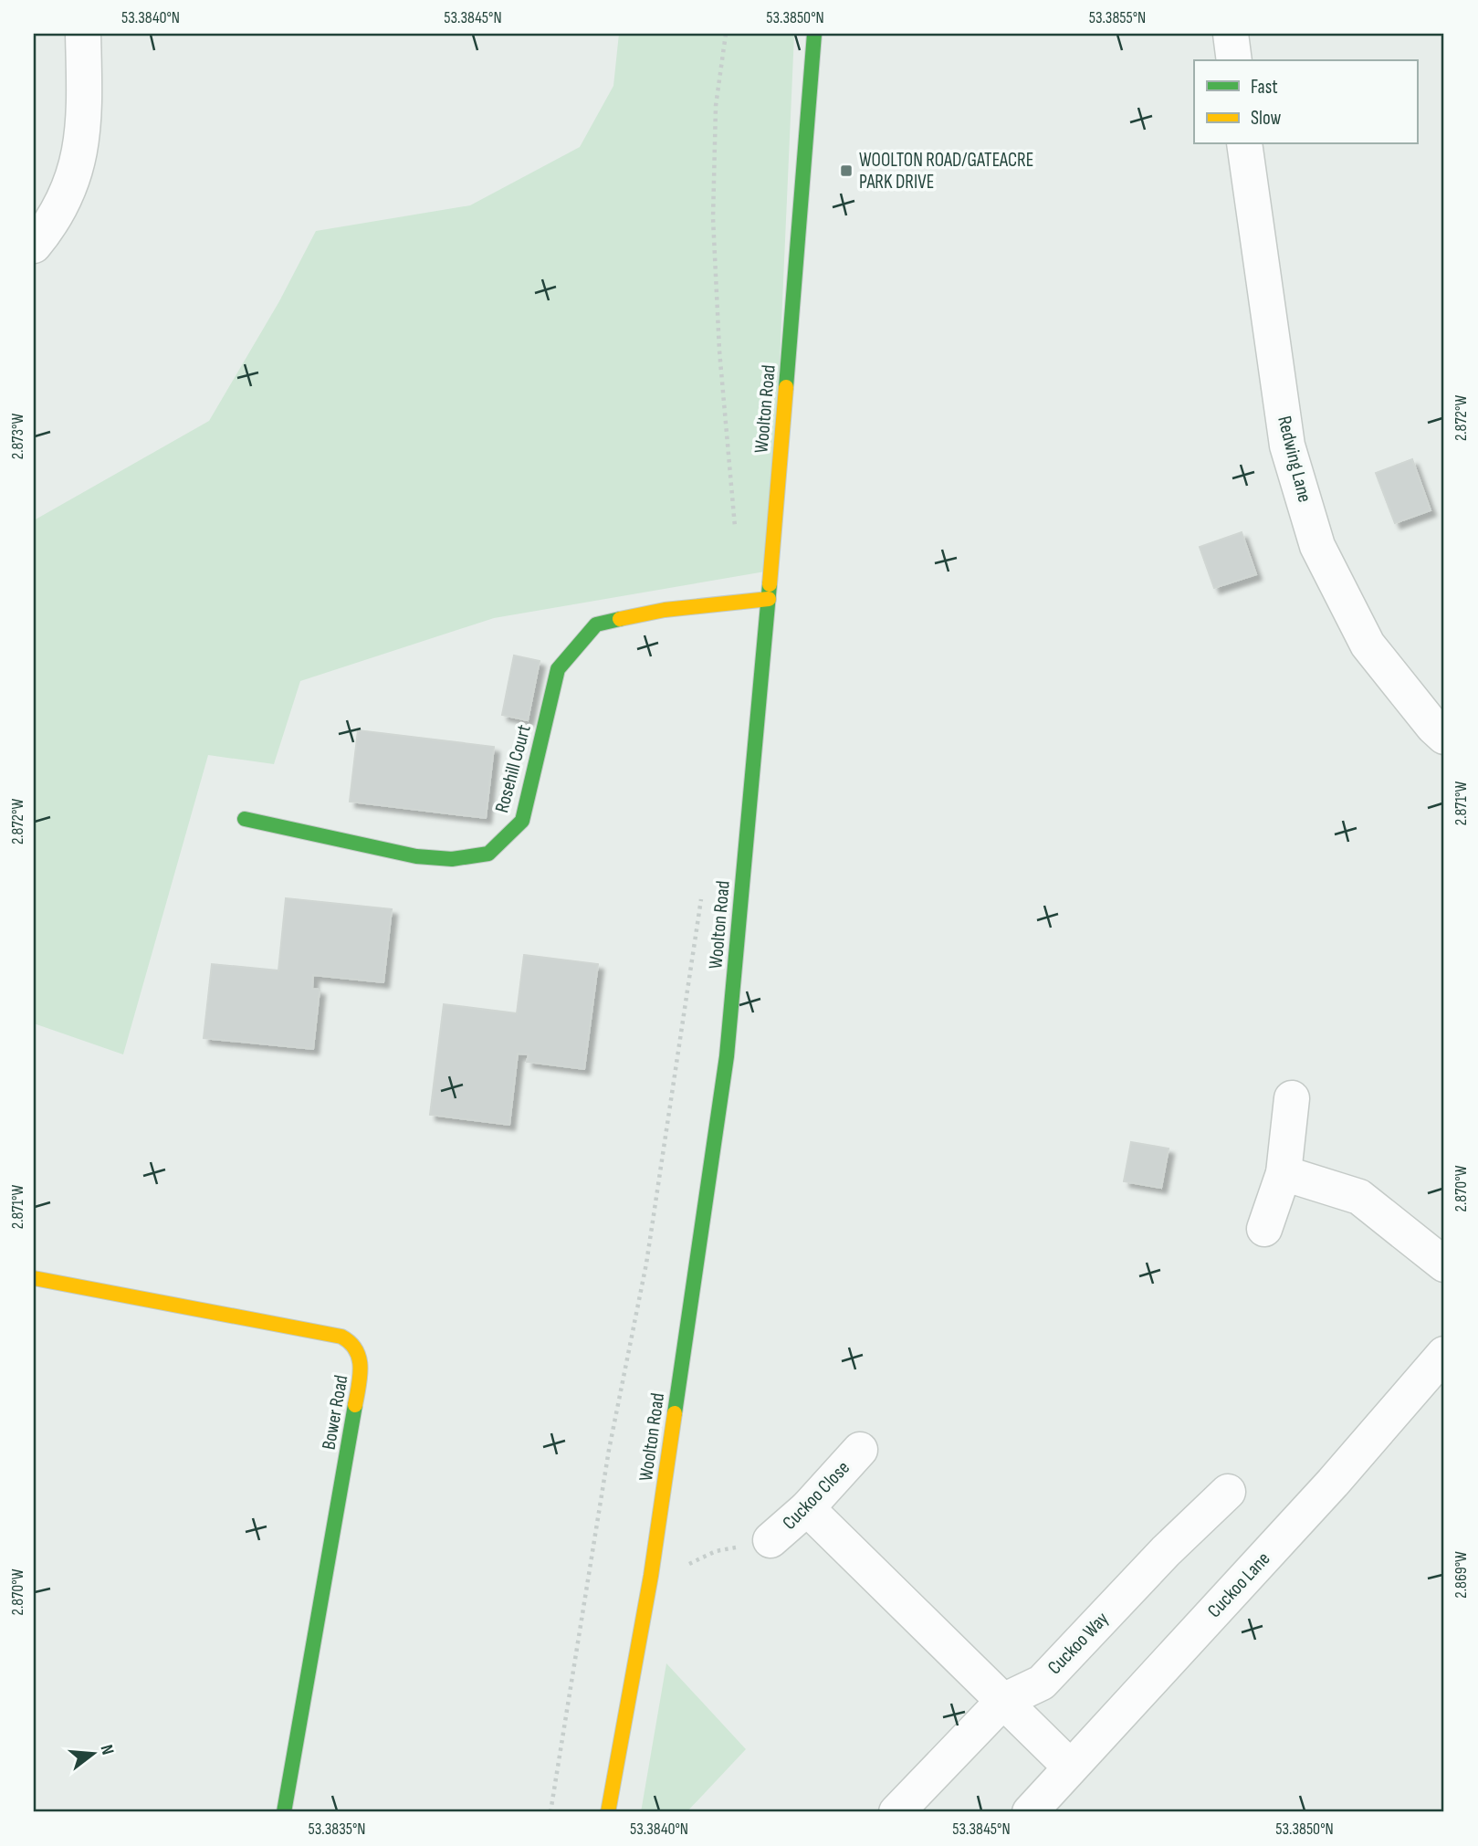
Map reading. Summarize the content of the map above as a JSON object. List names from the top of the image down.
{
  "streets": {
    "street": [
      "Woolton Road",
      "Redwing Lane",
      "Rosehill Court",
      "Bower Road",
      "Cuckoo Close",
      "Cuckoo Lane",
      "Cuckoo Way"
    ]
  },
  "crossings": [
    ["Woolton Road", "Rosehill Court"]
  ],
  "places": {
    "transit": ["WOOLTON ROAD/GATEACRE PARK DRIVE"]
  },
  "legend": ["Fast", "Slow"],
  "north": "right",
  "coordinates": [
    "53.3840°N",
    "53.3845°N",
    "53.3850°N",
    "53.3855°N",
    "2.872°W",
    "2.873°W",
    "2.871°W",
    "2.870°W",
    "2.869°W",
    "53.3835°N"
  ]
}
